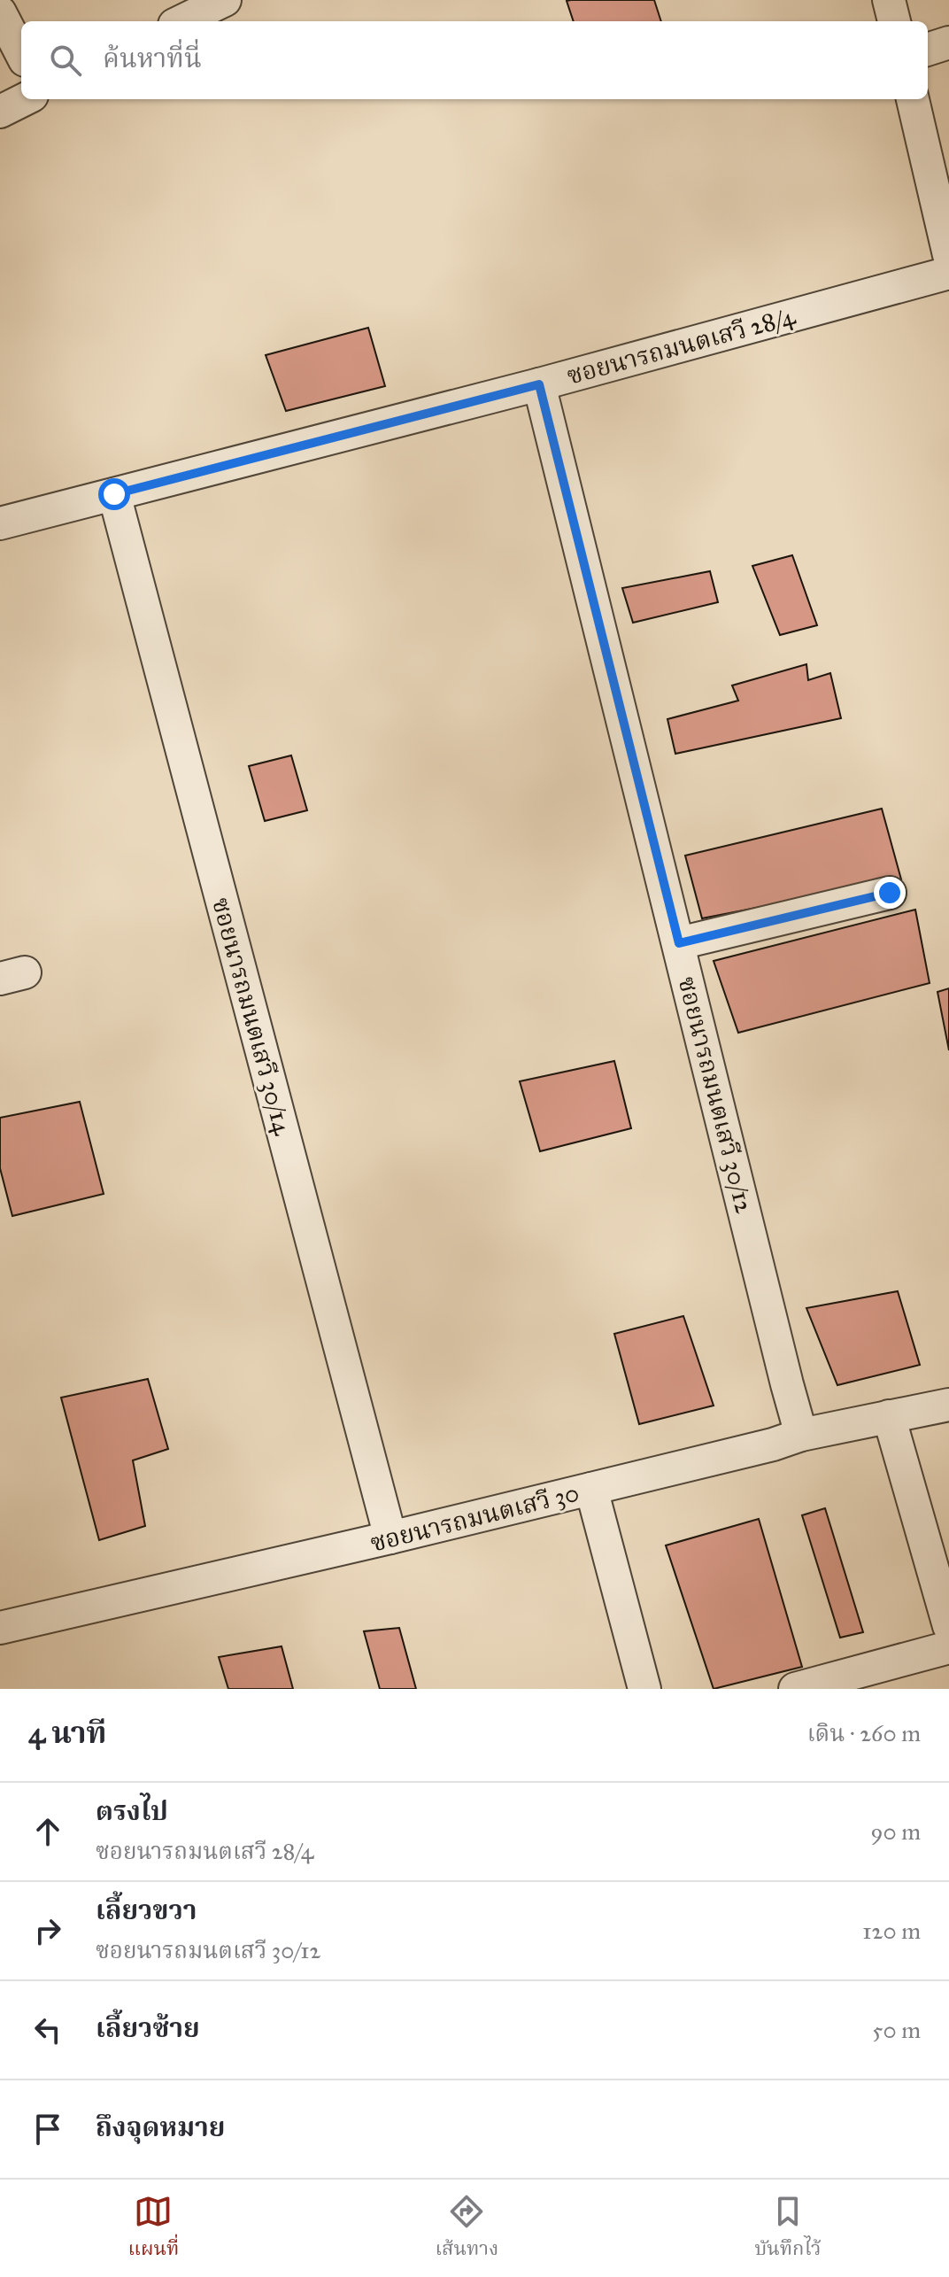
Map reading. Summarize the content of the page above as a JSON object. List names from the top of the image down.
{
  "streets": {
    "street": [
      "ซอยนารถมนตเสวี 28/4",
      "ซอยนารถมนตเสวี 30/14",
      "ซอยนารถมนตเสวี 30/12",
      "ซอยนารถมนตเสวี 30"
    ]
  },
  "crossings": [
    ["ซอยนารถมนตเสวี 28/4", "ซอยนารถมนตเสวี 30/14"],
    ["ซอยนารถมนตเสวี 28/4", "ซอยนารถมนตเสวี 30/12"],
    ["ซอยนารถมนตเสวี 30/14", "ซอยนารถมนตเสวี 30"],
    ["ซอยนารถมนตเสวี 30/12", "ซอยนารถมนตเสวี 30"]
  ],
  "page": {
    "search": "ค้นหาที่นี่",
    "heading": ["4 นาที", "เดิน · 260 m"],
    "list": [
      ["ตรงไป", "ซอยนารถมนตเสวี 28/4", "90 m"],
      ["เลี้ยวขวา", "ซอยนารถมนตเสวี 30/12", "120 m"],
      ["เลี้ยวซ้าย", "50 m"],
      "ถึงจุดหมาย"
    ],
    "nav": ["แผนที่", "เส้นทาง", "บันทึกไว้"]
  }
}
